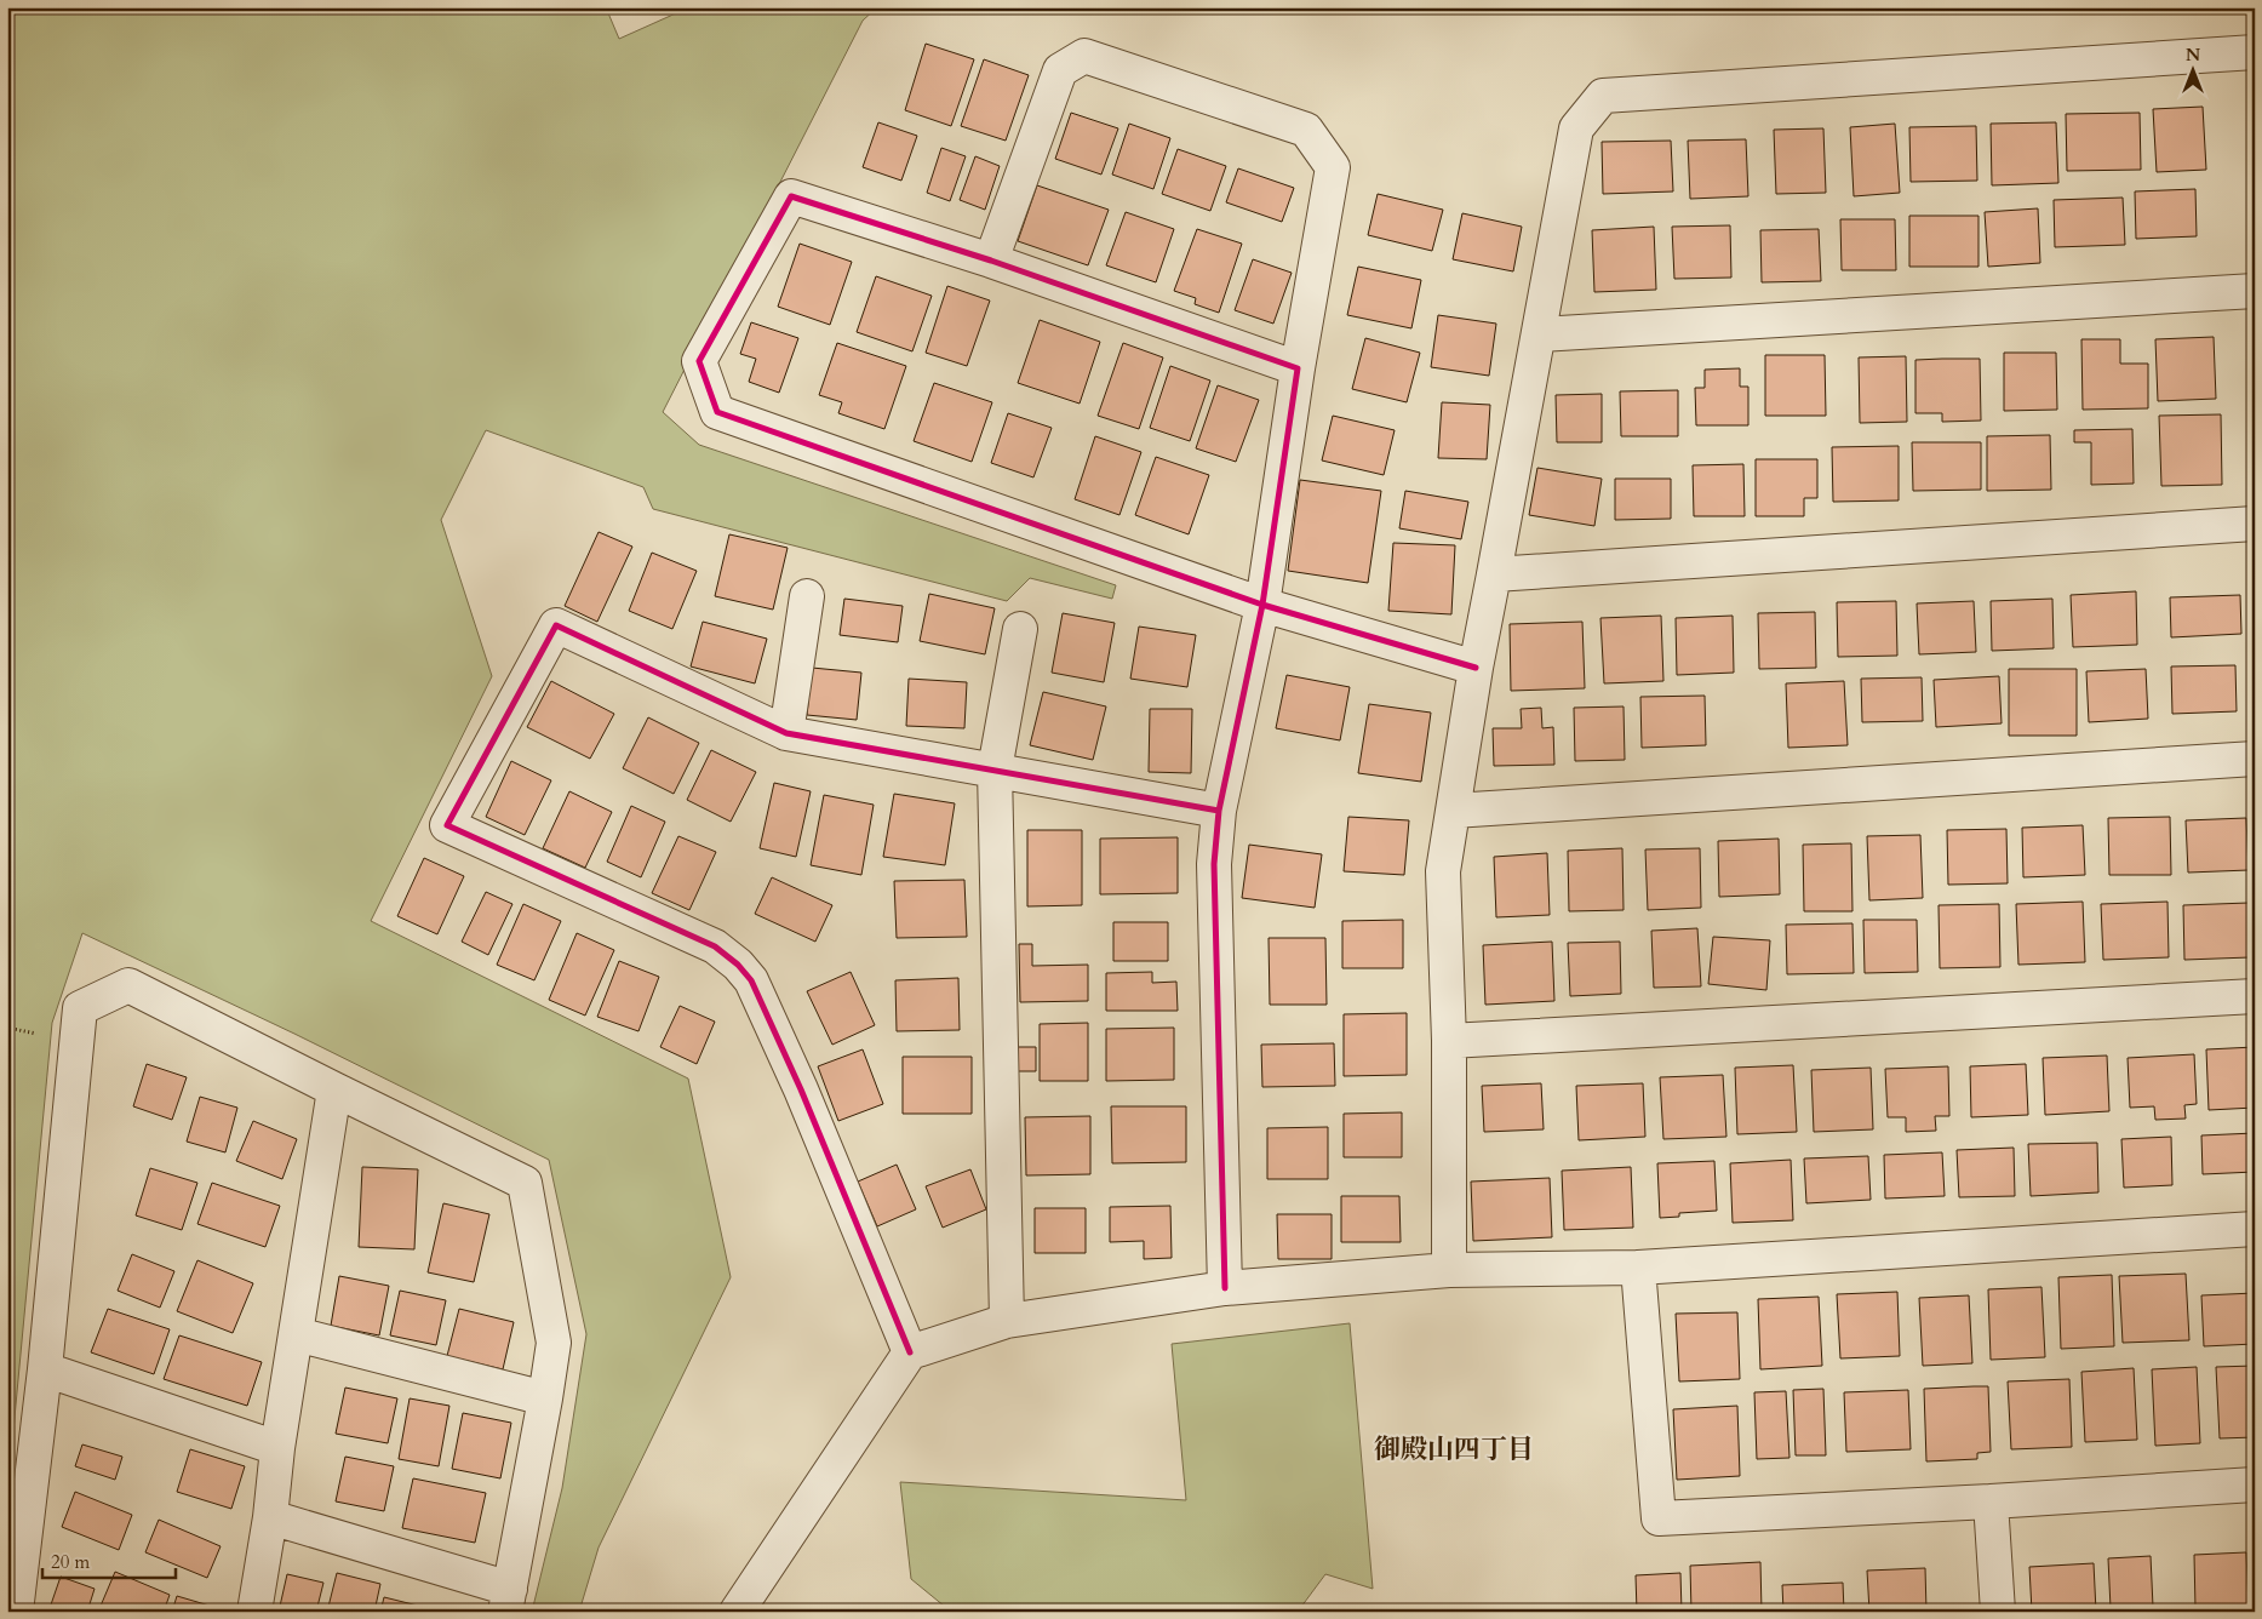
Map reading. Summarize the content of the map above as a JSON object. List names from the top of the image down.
{
  "districts": ["御殿山四丁目"],
  "scale_bar": "20 m",
  "north": "top"
}
